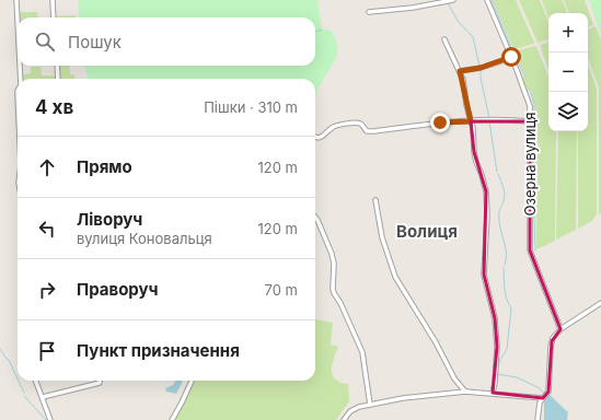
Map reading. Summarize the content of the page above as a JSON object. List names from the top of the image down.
{
  "streets": {
    "street": ["Озерна вулиця"]
  },
  "districts": ["Волиця"],
  "page": {
    "map_buttons": ["+", "−"],
    "search": "Пошук",
    "heading": ["4 хв", "Пішки · 310 m"],
    "list": [
      ["Прямо", "120 m"],
      ["Ліворуч", "вулиця Коновальця", "120 m"],
      ["Праворуч", "70 m"],
      "Пункт призначення"
    ]
  }
}
